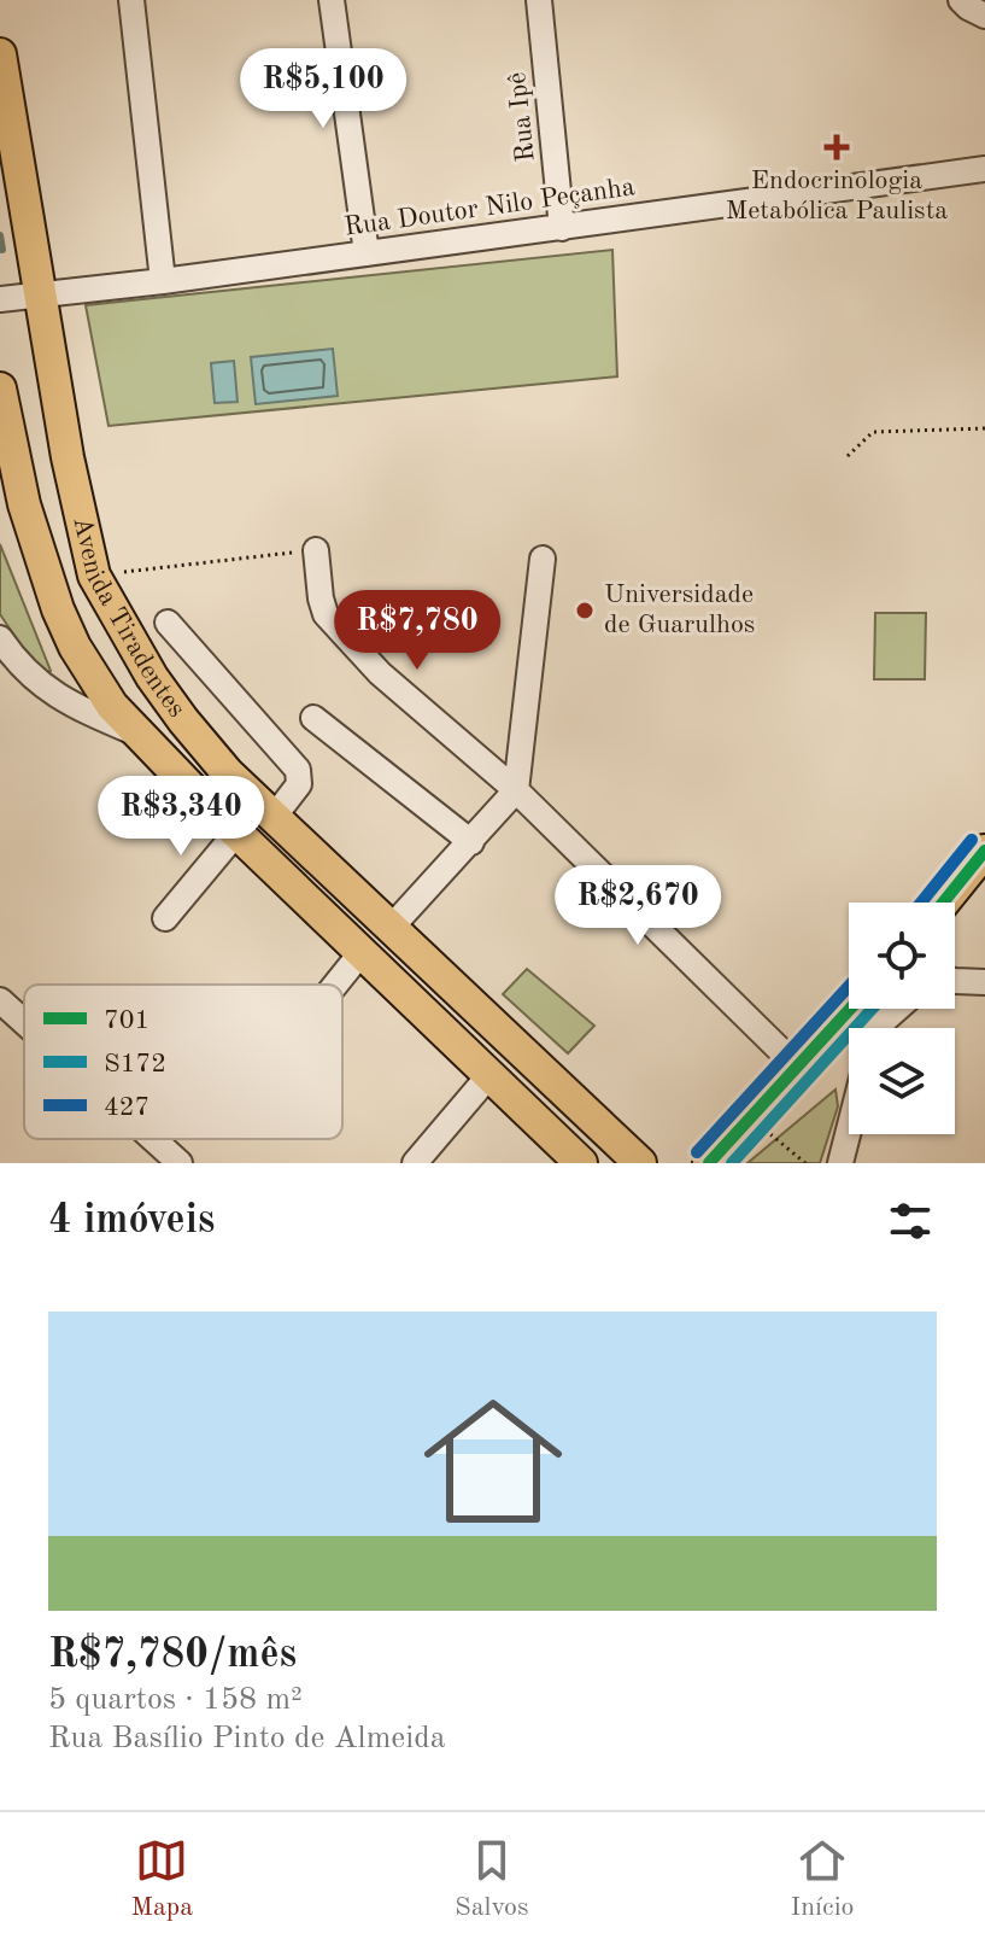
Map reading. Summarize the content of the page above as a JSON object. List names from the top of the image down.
{
  "streets": {
    "main road": ["Avenida Tiradentes"],
    "street": ["Rua Ipê", "Rua Doutor Nilo Peçanha"]
  },
  "crossings": [
    ["Rua Ipê", "Rua Doutor Nilo Peçanha"],
    ["Rua Doutor Nilo Peçanha", "Avenida Tiradentes"]
  ],
  "places": {
    "health": ["Endocrinologia Metabólica Paulista"],
    "other": ["Universidade de Guarulhos"]
  },
  "lines": ["transit line 427", "transit line 701", "transit line S172"],
  "legend": ["701", "S172", "427"],
  "page": {
    "price": [
      "R$5,100",
      "R$7,780",
      "R$3,340",
      "R$2,670"
    ],
    "heading": "4 imóveis",
    "list": [
      {
        "name": "R$7,780/mês",
        "note": "5 quartos · 158 m² · Rua Basílio Pinto de Almeida"
      }
    ],
    "tabs": ["Mapa", "Salvos", "Início"]
  }
}
